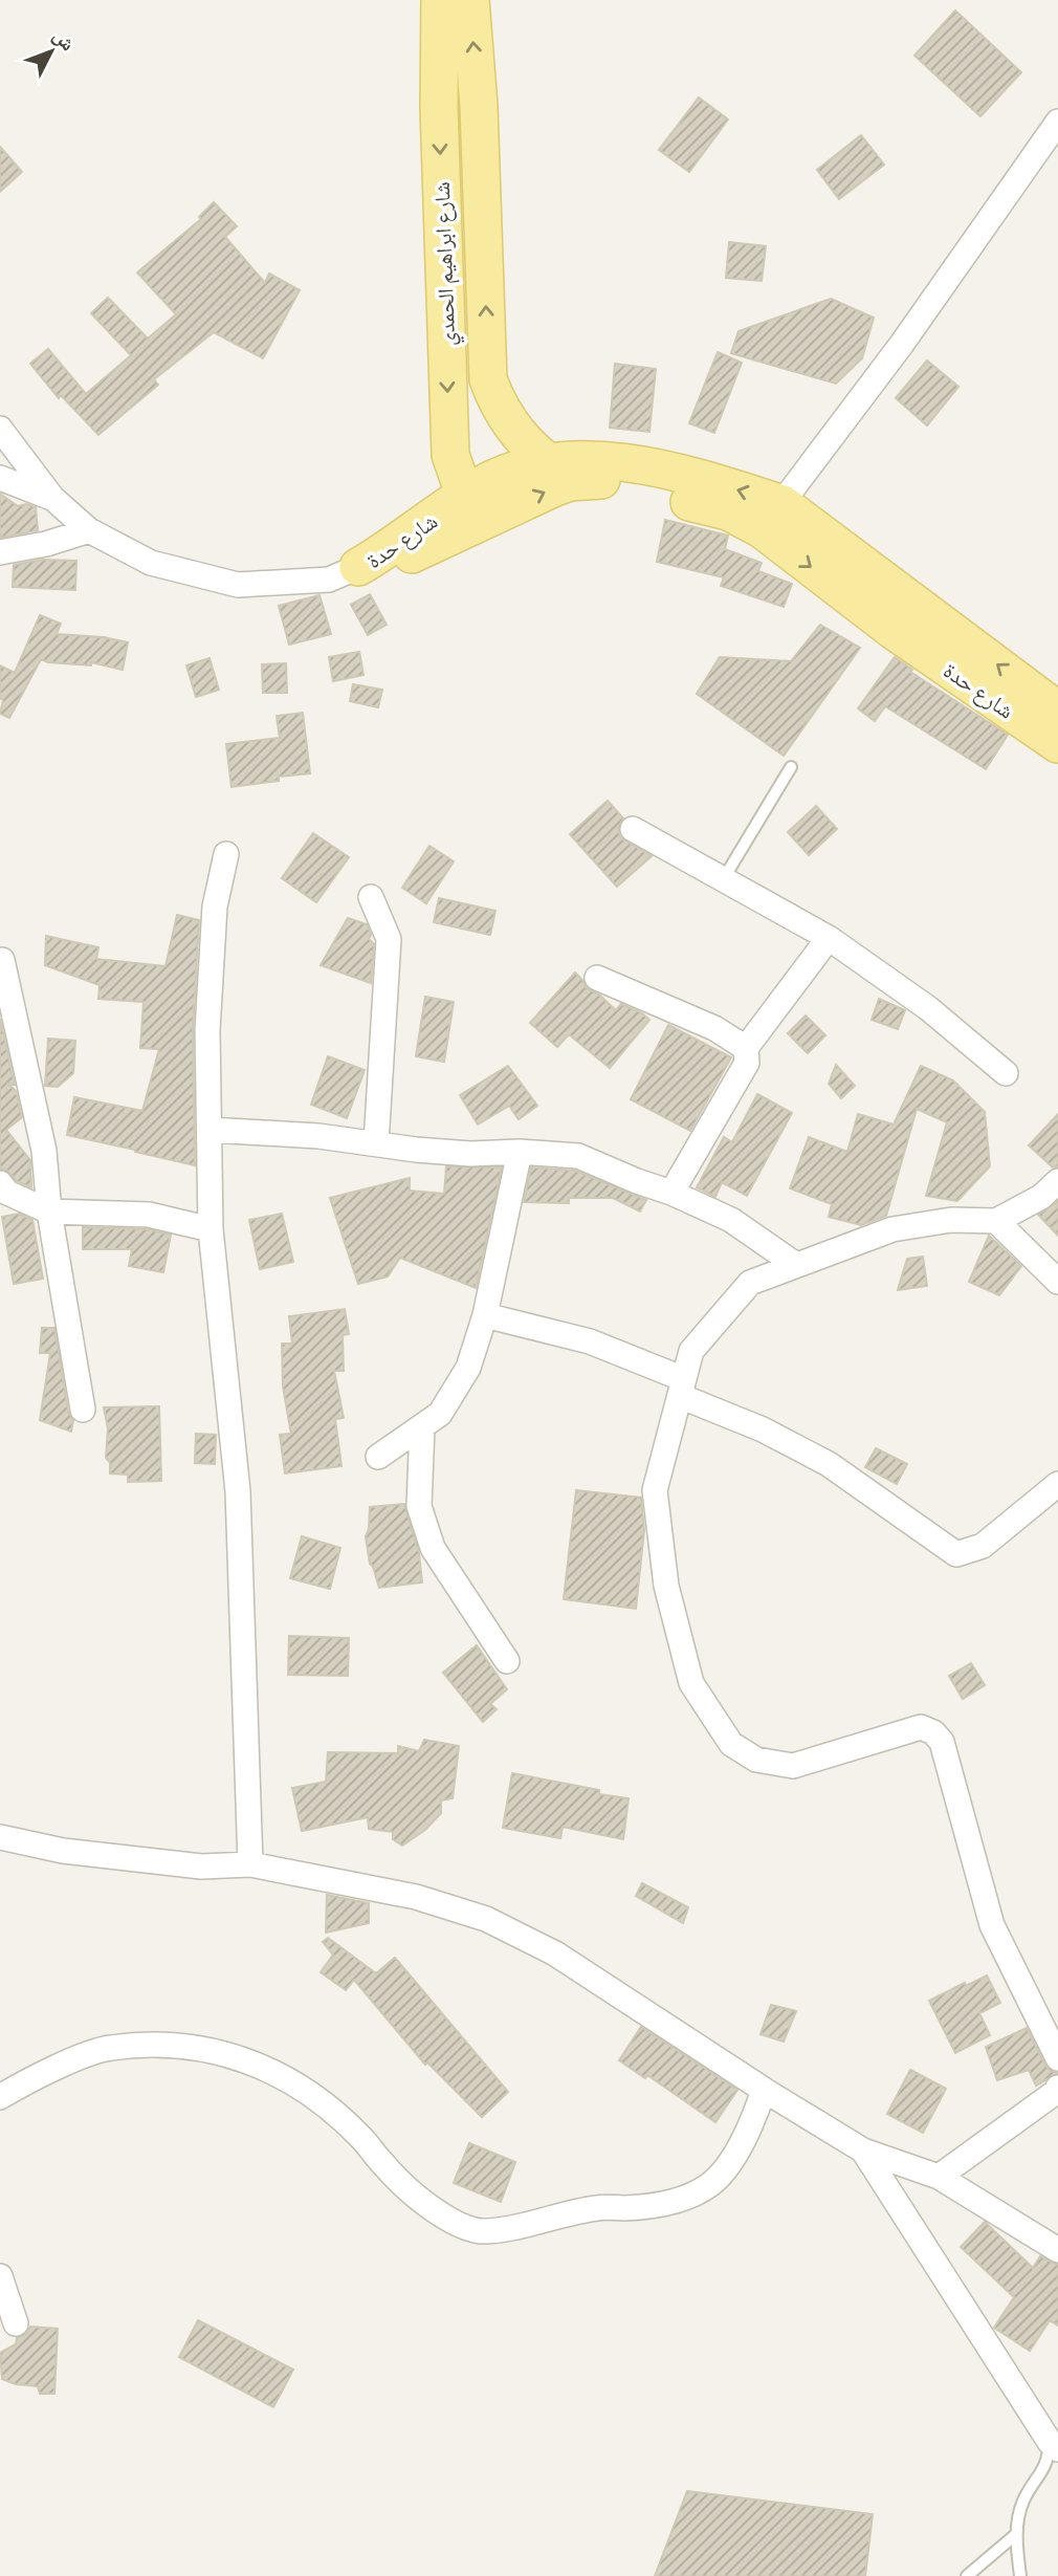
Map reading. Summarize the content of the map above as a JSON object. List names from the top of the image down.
{
  "streets": {
    "main road": ["شارع ابراهيم الحمدي", "شارع حدة"]
  },
  "crossings": [
    ["شارع ابراهيم الحمدي", "شارع حدة"]
  ],
  "north": "top right"
}
